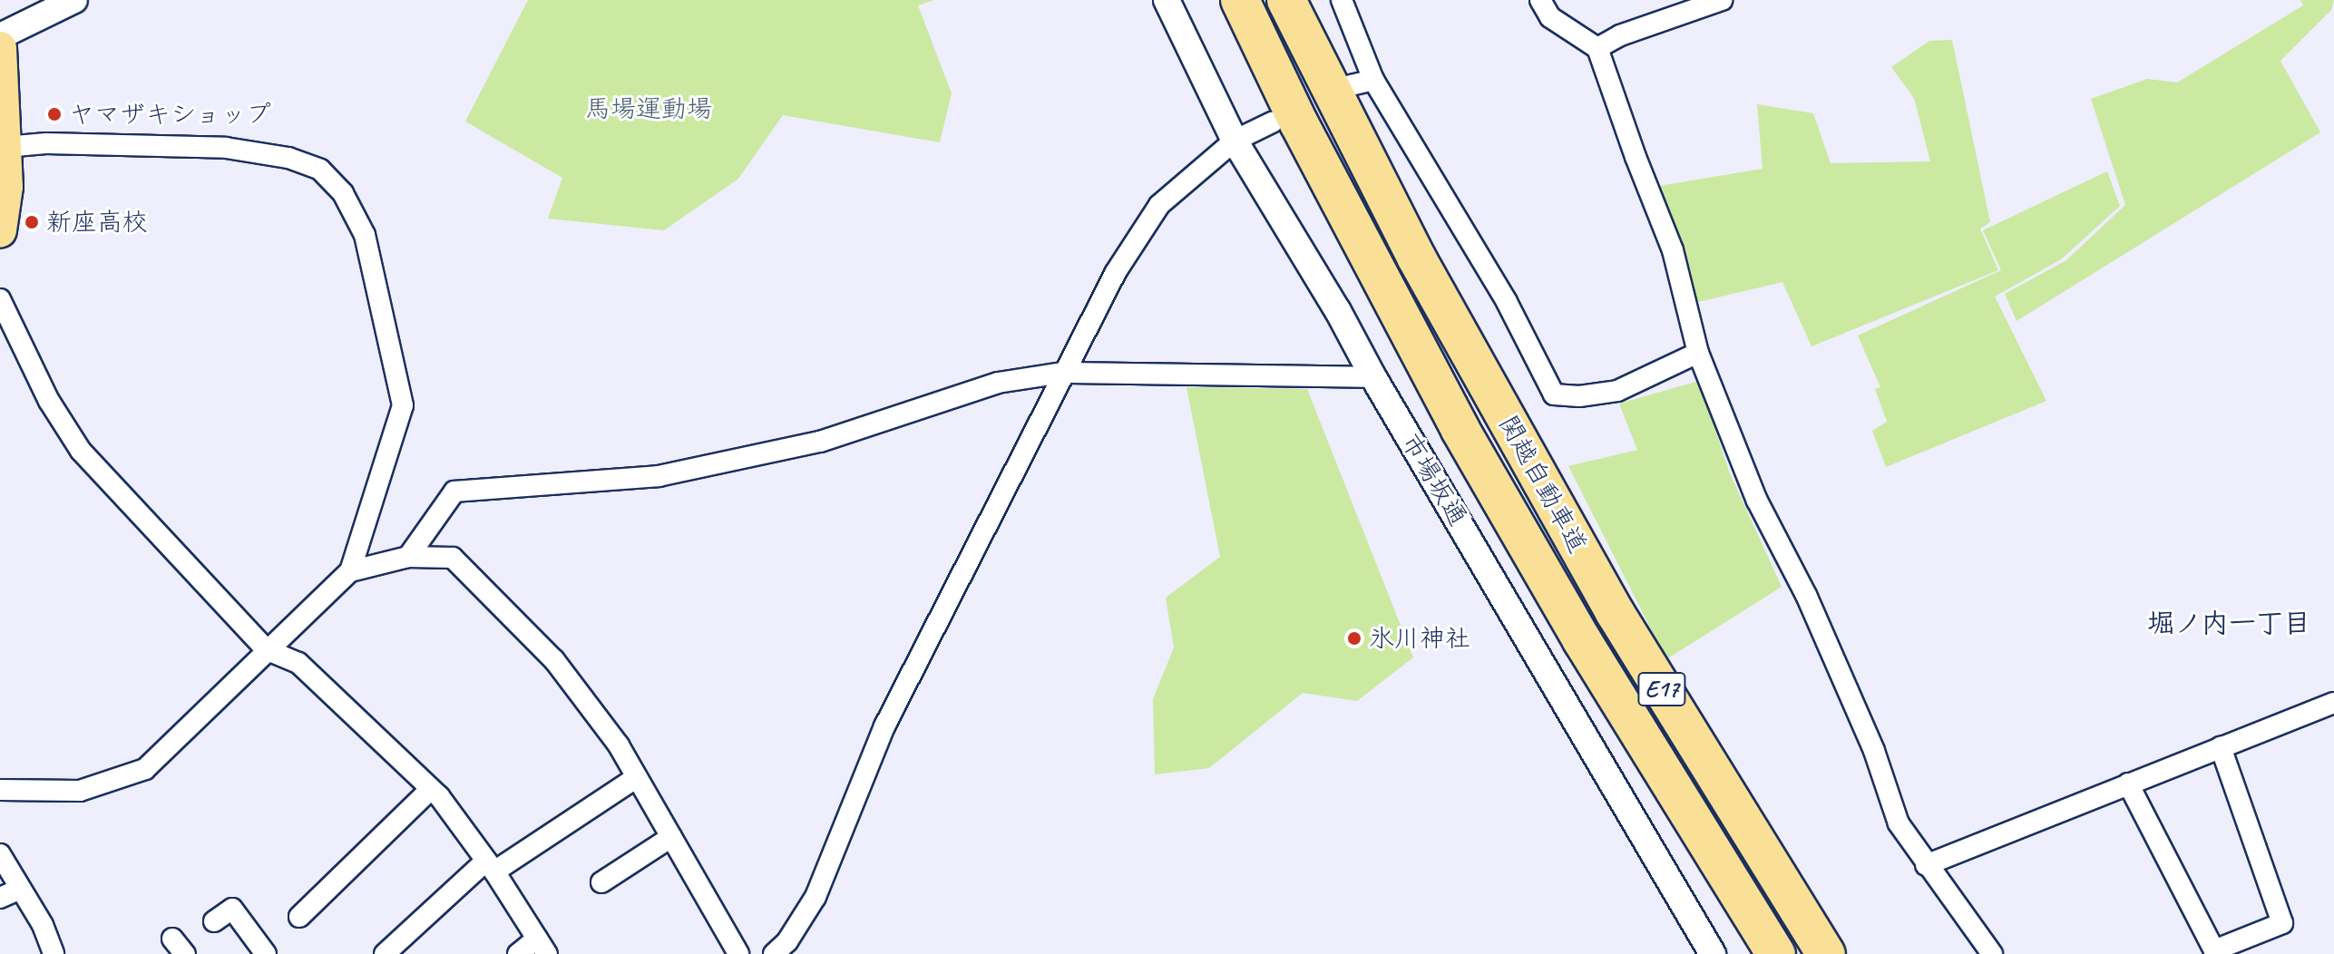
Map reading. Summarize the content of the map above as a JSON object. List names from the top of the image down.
{
  "streets": {
    "highway": ["関越自動車道", "E17"],
    "street": ["市場坂通"]
  },
  "districts": ["堀ノ内一丁目"],
  "parks": ["馬場運動場"],
  "places": ["ヤマザキショップ", "新座高校", "氷川神社"]
}
